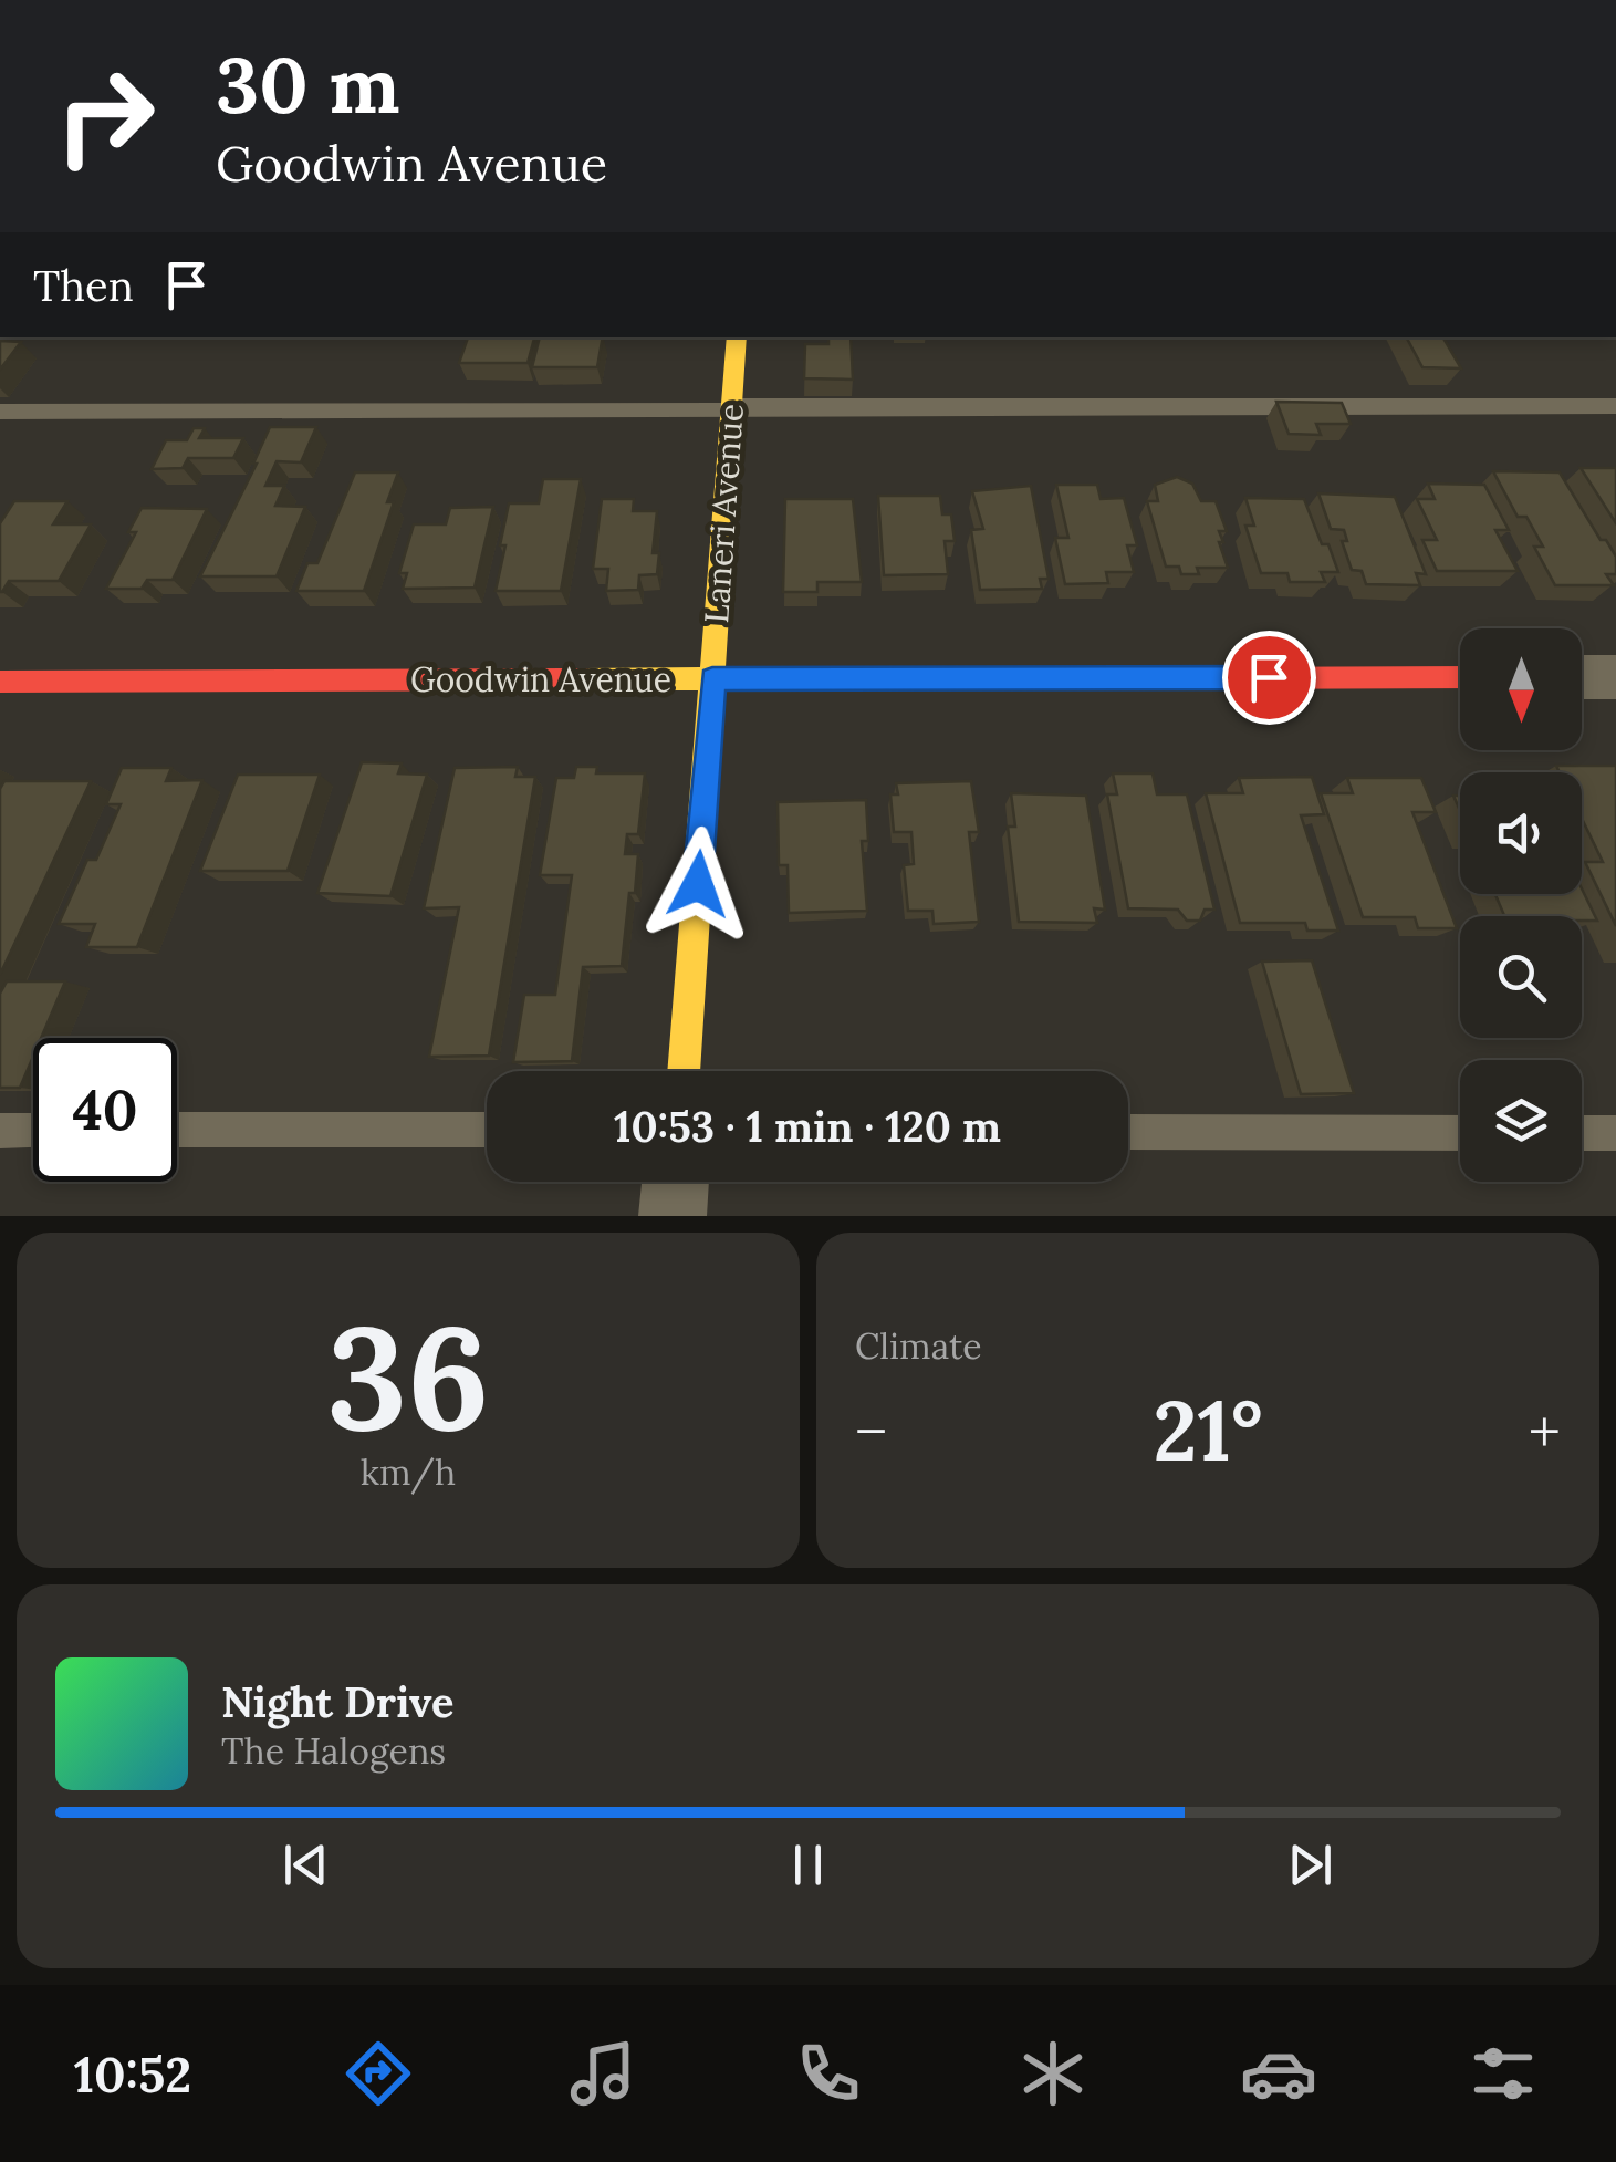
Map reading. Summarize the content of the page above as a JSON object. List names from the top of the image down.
{
  "streets": {
    "street": ["Laneri Avenue", "Goodwin Avenue"]
  },
  "crossings": [
    ["Laneri Avenue", "Goodwin Avenue"]
  ],
  "north": "bottom",
  "page": {
    "turn": ["30 m", "Goodwin Avenue"],
    "then": "Then",
    "limit": "40",
    "trip": "10:53 · 1 min · 120 m",
    "tile": [
      ["36", "km/h"],
      "Climate"
    ],
    "heat": ["−", "21°", "+"],
    "song": ["Night Drive", "The Halogens"],
    "tabs": "10:52"
  }
}
